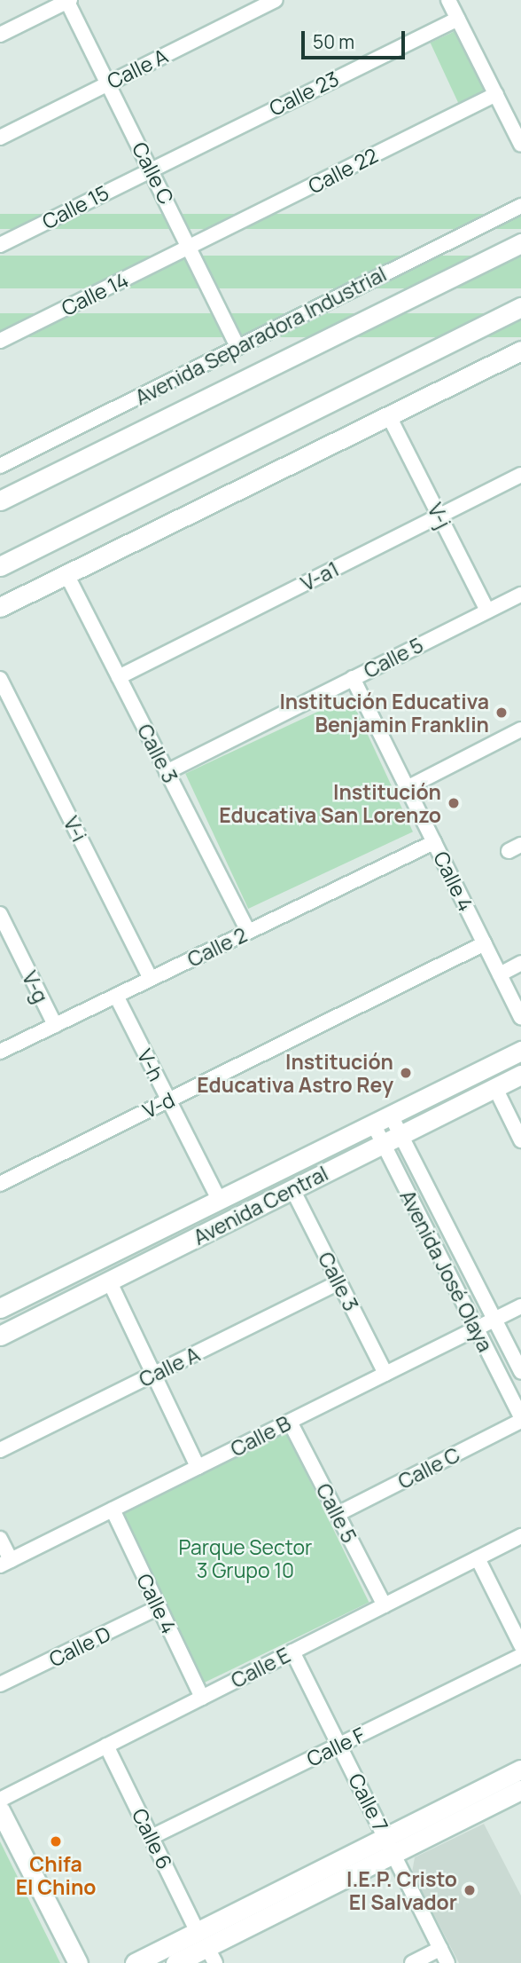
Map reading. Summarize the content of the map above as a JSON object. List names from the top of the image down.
{
  "streets": {
    "street": [
      "Calle A",
      "Calle 23",
      "Calle 22",
      "Calle C",
      "Calle 15",
      "Calle 14",
      "Avenida Separadora Industrial",
      "V-j",
      "V-a1",
      "Calle 5",
      "Calle 3",
      "V-i",
      "Calle 4",
      "Calle 2",
      "V-g",
      "V-h",
      "V-d",
      "Avenida Central",
      "Avenida José Olaya",
      "Calle B",
      "Calle D",
      "Calle E",
      "Calle F",
      "Calle 7",
      "Calle 6"
    ]
  },
  "crossings": [
    ["Calle A", "Calle C"],
    ["Calle A", "Calle 3"],
    ["Calle 23", "Calle C"],
    ["Calle 23", "Calle 15"],
    ["Calle 22", "Calle C"],
    ["Calle 22", "Calle 14"],
    ["Calle C", "Calle 15"],
    ["Calle C", "Calle 14"],
    ["Calle C", "Avenida Separadora Industrial"],
    ["Calle C", "Calle 5"],
    ["Calle C", "Avenida José Olaya"],
    ["V-j", "V-a1"],
    ["V-j", "Calle 5"],
    ["V-a1", "Calle 3"],
    ["Calle 5", "Calle 3"],
    ["Calle 5", "Calle 4"],
    ["Calle 5", "Calle B"],
    ["Calle 5", "Calle E"],
    ["Calle 3", "Calle 2"],
    ["Calle 3", "Avenida Central"],
    ["Calle 3", "Calle B"],
    ["V-i", "Calle 2"],
    ["Calle 4", "Calle 2"],
    ["Calle 4", "V-d"],
    ["Calle 4", "Calle B"],
    ["Calle 4", "Calle D"],
    ["Calle 4", "Calle E"],
    ["Calle 2", "V-g"],
    ["Calle 2", "V-h"],
    ["V-h", "V-d"],
    ["V-h", "Avenida Central"],
    ["Avenida Central", "Avenida José Olaya"],
    ["Avenida José Olaya", "Calle B"],
    ["Calle E", "Calle 7"],
    ["Calle E", "Calle 6"],
    ["Calle F", "Calle 7"],
    ["Calle F", "Calle 6"]
  ],
  "parks": ["Parque Sector 3 Grupo 10"],
  "places": [
    "Institución Educativa Benjamin Franklin",
    "Institución Educativa San Lorenzo",
    "Institución Educativa Astro Rey",
    "Chifa El Chino",
    "I.E.P. Cristo El Salvador"
  ],
  "scale_bar": "50 m"
}
